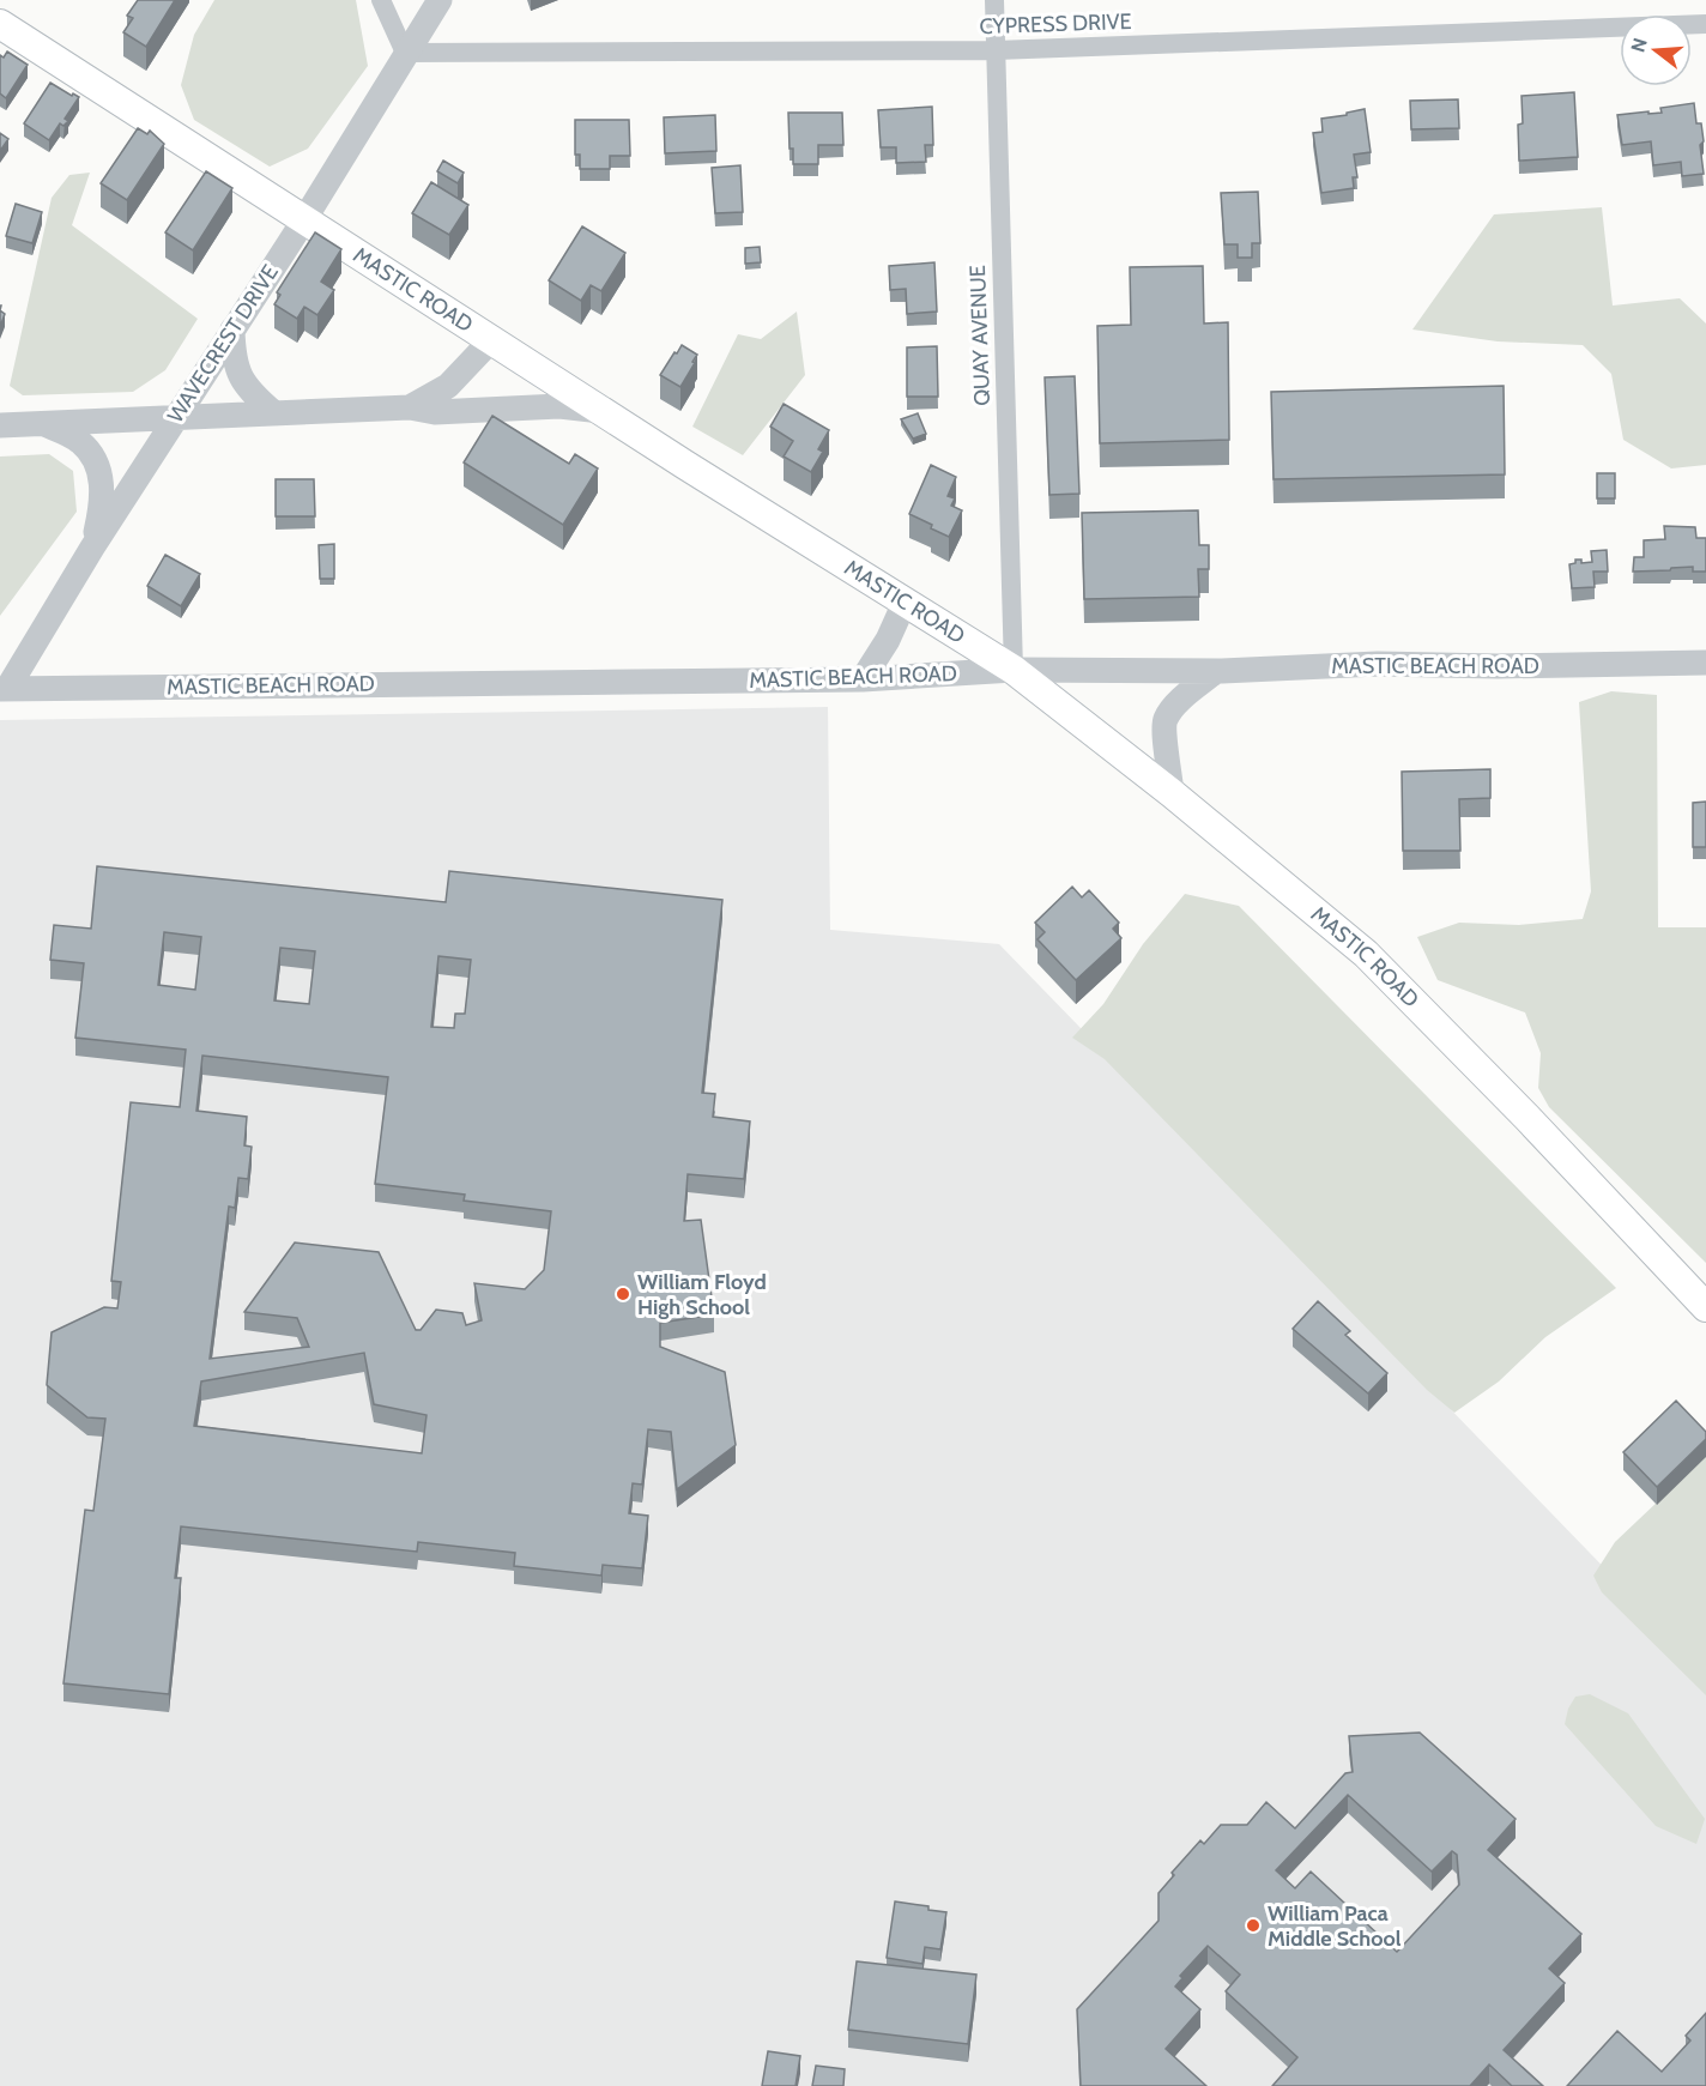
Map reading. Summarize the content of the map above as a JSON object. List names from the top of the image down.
{
  "streets": {
    "main road": ["MASTIC ROAD"],
    "street": [
      "CYPRESS DRIVE",
      "QUAY AVENUE",
      "WAVECREST DRIVE",
      "MASTIC BEACH ROAD"
    ]
  },
  "crossings": [
    ["CYPRESS DRIVE", "QUAY AVENUE"],
    ["CYPRESS DRIVE", "WAVECREST DRIVE"],
    ["MASTIC ROAD", "QUAY AVENUE"],
    ["MASTIC ROAD", "WAVECREST DRIVE"],
    ["MASTIC ROAD", "MASTIC BEACH ROAD"],
    ["QUAY AVENUE", "MASTIC BEACH ROAD"],
    ["WAVECREST DRIVE", "MASTIC BEACH ROAD"]
  ],
  "places": ["William Floyd High School", "William Paca Middle School"],
  "north": "left"
}
